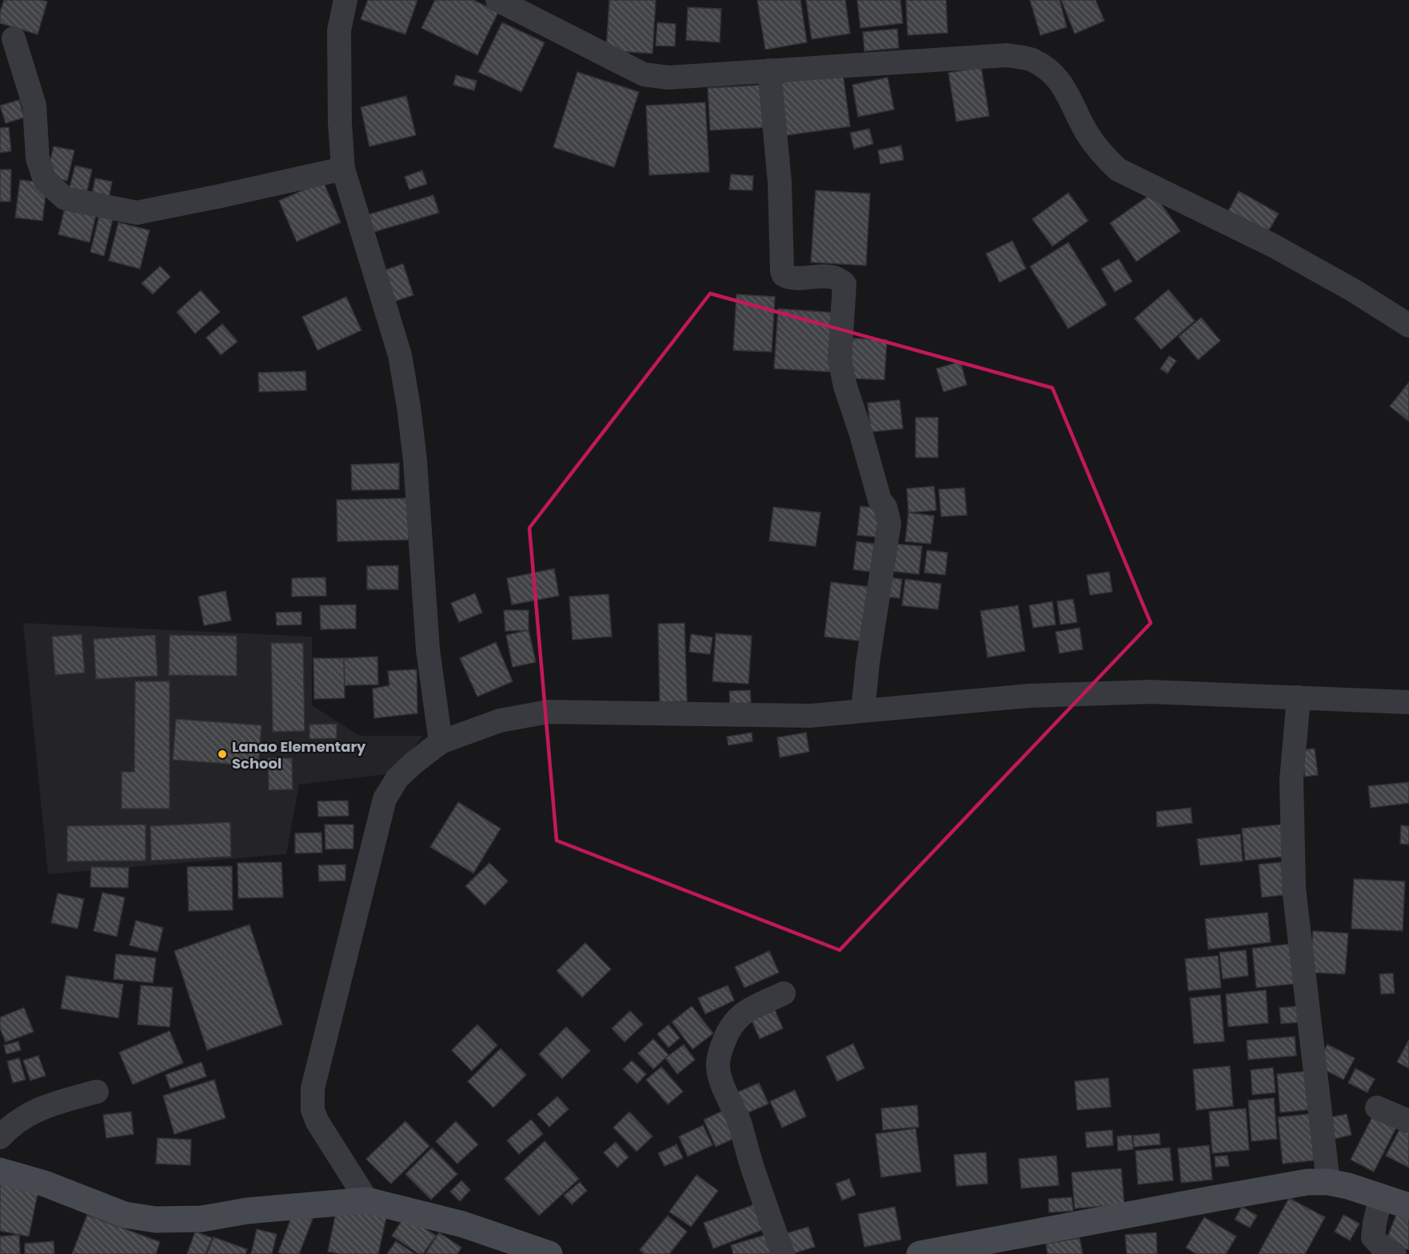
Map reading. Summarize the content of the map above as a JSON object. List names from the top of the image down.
{
  "places": ["Lanao Elementary School"]
}
